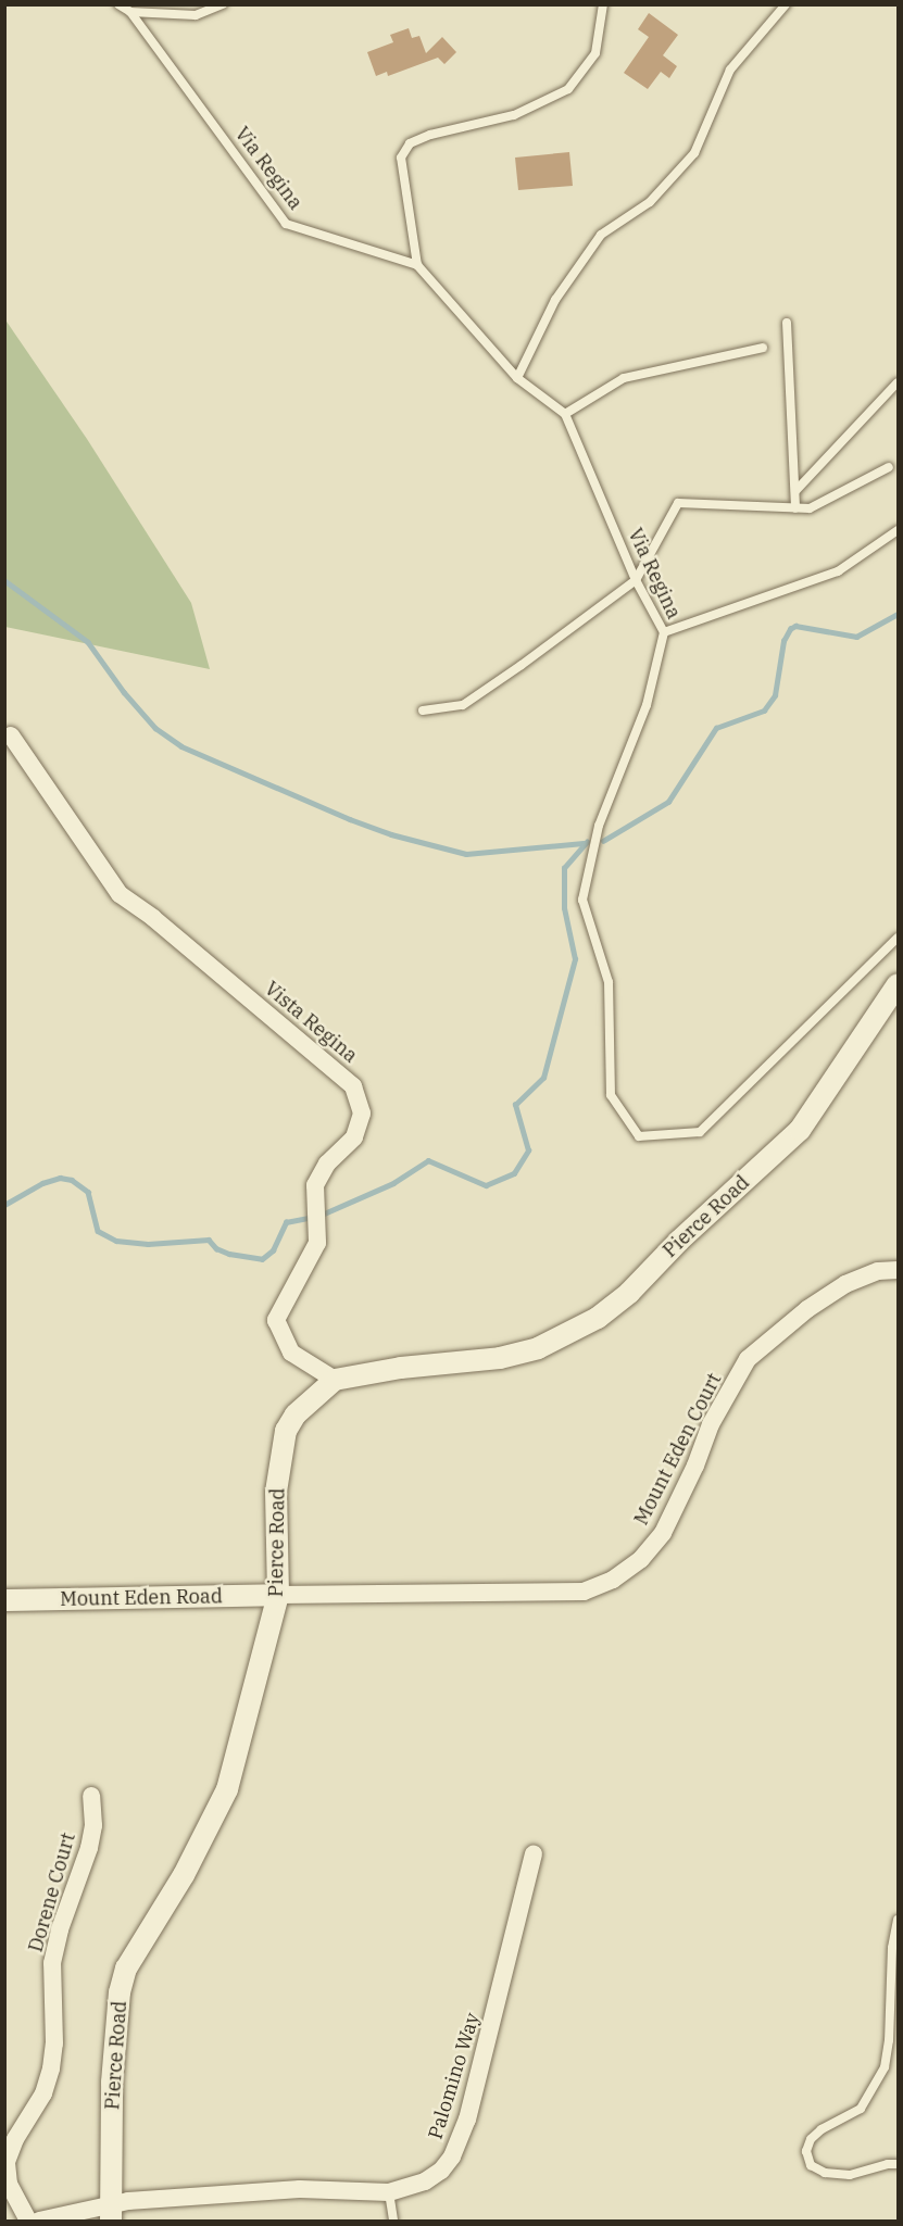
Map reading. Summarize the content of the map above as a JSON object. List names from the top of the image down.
{
  "streets": {
    "street": [
      "Vista Regina",
      "Pierce Road",
      "Mount Eden Court",
      "Mount Eden Road",
      "Dorene Court",
      "Palomino Way"
    ],
    "lane": ["Via Regina"]
  },
  "crossings": [
    ["Vista Regina", "Pierce Road"],
    ["Pierce Road", "Mount Eden Court"],
    ["Pierce Road", "Mount Eden Road"],
    ["Pierce Road", "Palomino Way"],
    ["Mount Eden Court", "Mount Eden Road"]
  ]
}
